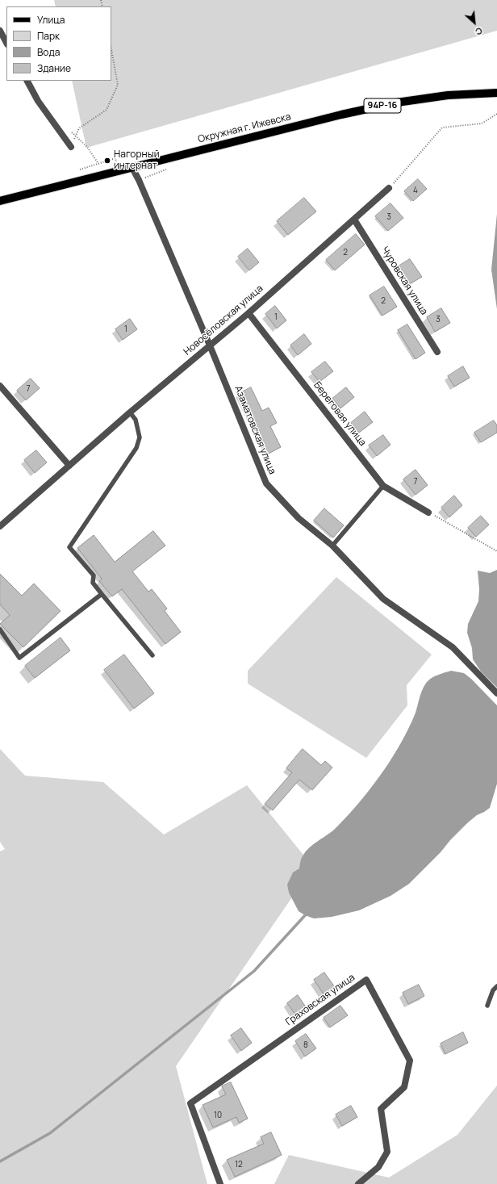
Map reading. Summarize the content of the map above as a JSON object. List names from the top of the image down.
{
  "streets": {
    "main road": ["94Р-16", "Окружная г. Ижевска"],
    "street": [
      "Чуровская улица",
      "Новосёловская улица",
      "Береговая улица",
      "Азаматовская улица",
      "Граховская улица"
    ]
  },
  "crossings": [
    ["Окружная г. Ижевска", "Азаматовская улица"],
    ["Чуровская улица", "Новосёловская улица"],
    ["Новосёловская улица", "Береговая улица"],
    ["Новосёловская улица", "Азаматовская улица"]
  ],
  "places": ["Нагорный интернат"],
  "house_numbers": [
    "4",
    "3",
    "2",
    "2",
    "1",
    "3",
    "1",
    "7",
    "7",
    "8",
    "10",
    "12"
  ],
  "legend": [
    "Улица",
    "Парк",
    "Вода",
    "Здание"
  ],
  "north": "bottom right"
}
